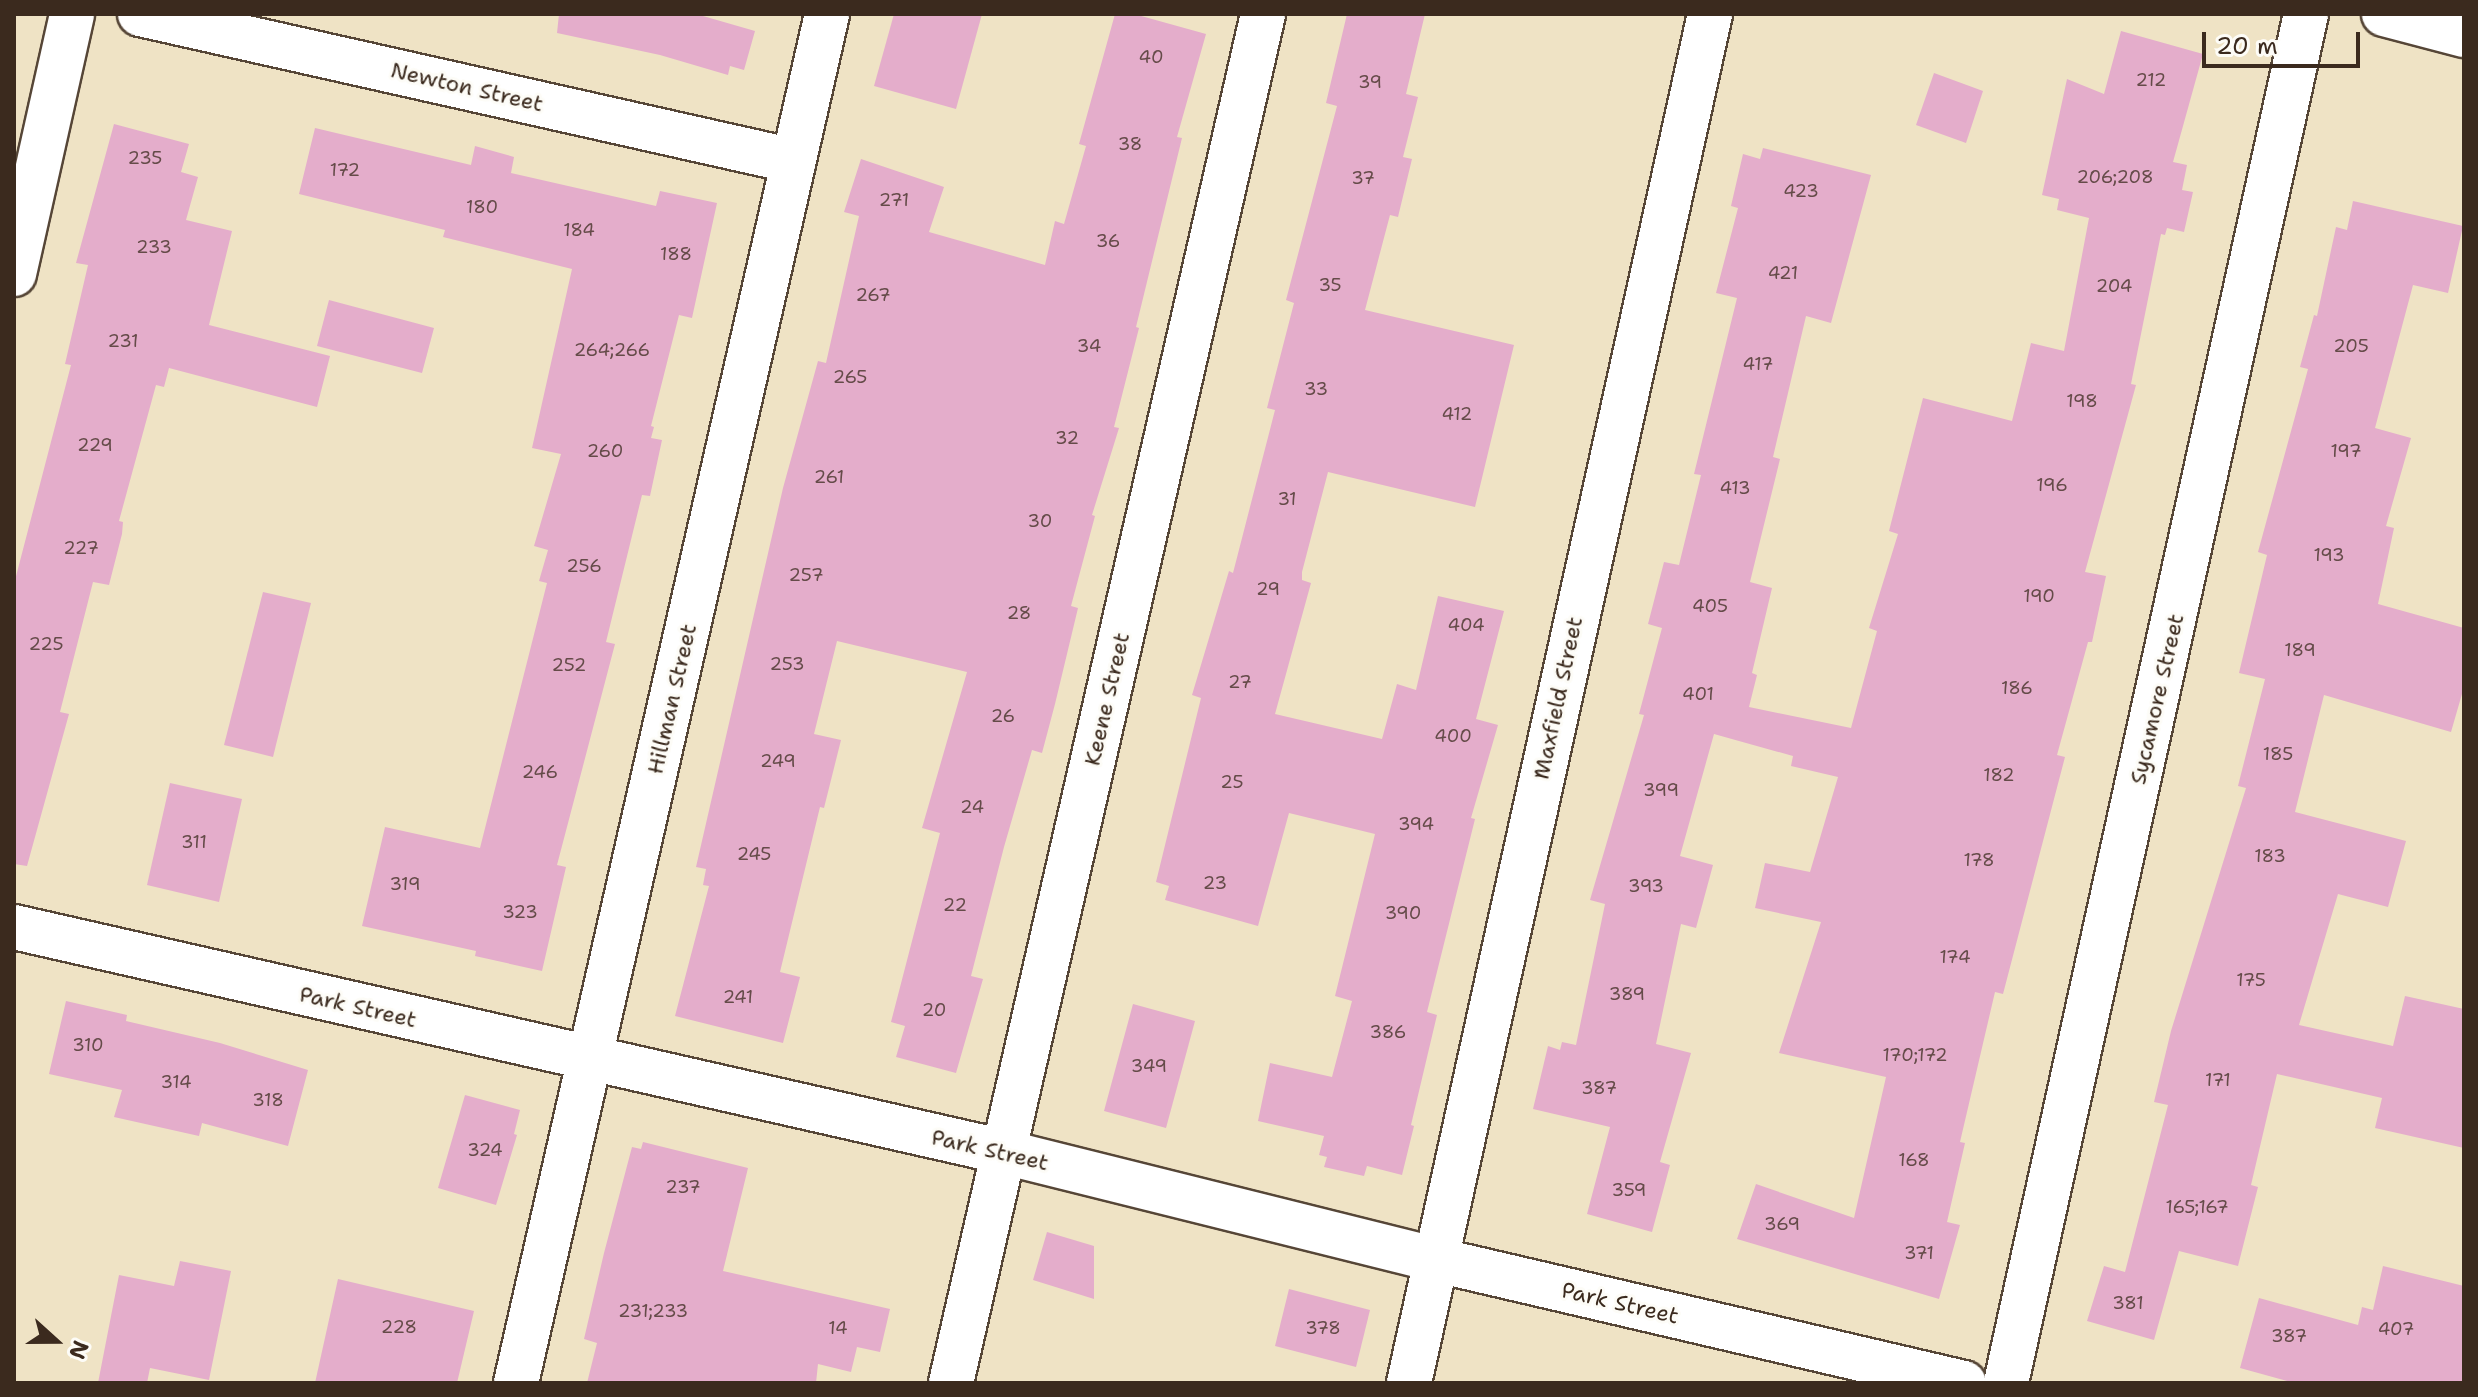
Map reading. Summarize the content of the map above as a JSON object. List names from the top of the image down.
{
  "streets": {
    "street": [
      "Newton Street",
      "Maxfield Street",
      "Hillman Street",
      "Keene Street",
      "Sycamore Street",
      "Park Street"
    ]
  },
  "crossings": [
    ["Newton Street", "Hillman Street"],
    ["Maxfield Street", "Park Street"],
    ["Hillman Street", "Park Street"],
    ["Keene Street", "Park Street"]
  ],
  "house_numbers": [
    "40",
    "212",
    "39",
    "38",
    "235",
    "172",
    "206;208",
    "37",
    "423",
    "271",
    "180",
    "184",
    "36",
    "233",
    "188",
    "421",
    "35",
    "204",
    "267",
    "231",
    "34",
    "205",
    "264;266",
    "417",
    "265",
    "33",
    "198",
    "412",
    "32",
    "229",
    "260",
    "197",
    "261",
    "196",
    "413",
    "31",
    "30",
    "227",
    "193",
    "256",
    "257",
    "29",
    "190",
    "405",
    "28",
    "404",
    "225",
    "189",
    "253",
    "252",
    "27",
    "186",
    "401",
    "26",
    "400",
    "185",
    "249",
    "246",
    "182",
    "25",
    "399",
    "24",
    "394",
    "311",
    "245",
    "183",
    "178",
    "23",
    "319",
    "393",
    "22",
    "323",
    "390",
    "174",
    "175",
    "389",
    "241",
    "20",
    "386",
    "310",
    "170;172",
    "349",
    "171",
    "314",
    "387",
    "318",
    "324",
    "168",
    "237",
    "359",
    "165;167",
    "369",
    "371",
    "381",
    "231;233",
    "228",
    "14",
    "378",
    "407",
    "387"
  ],
  "scale_bar": "20 m",
  "north": "right"
}
